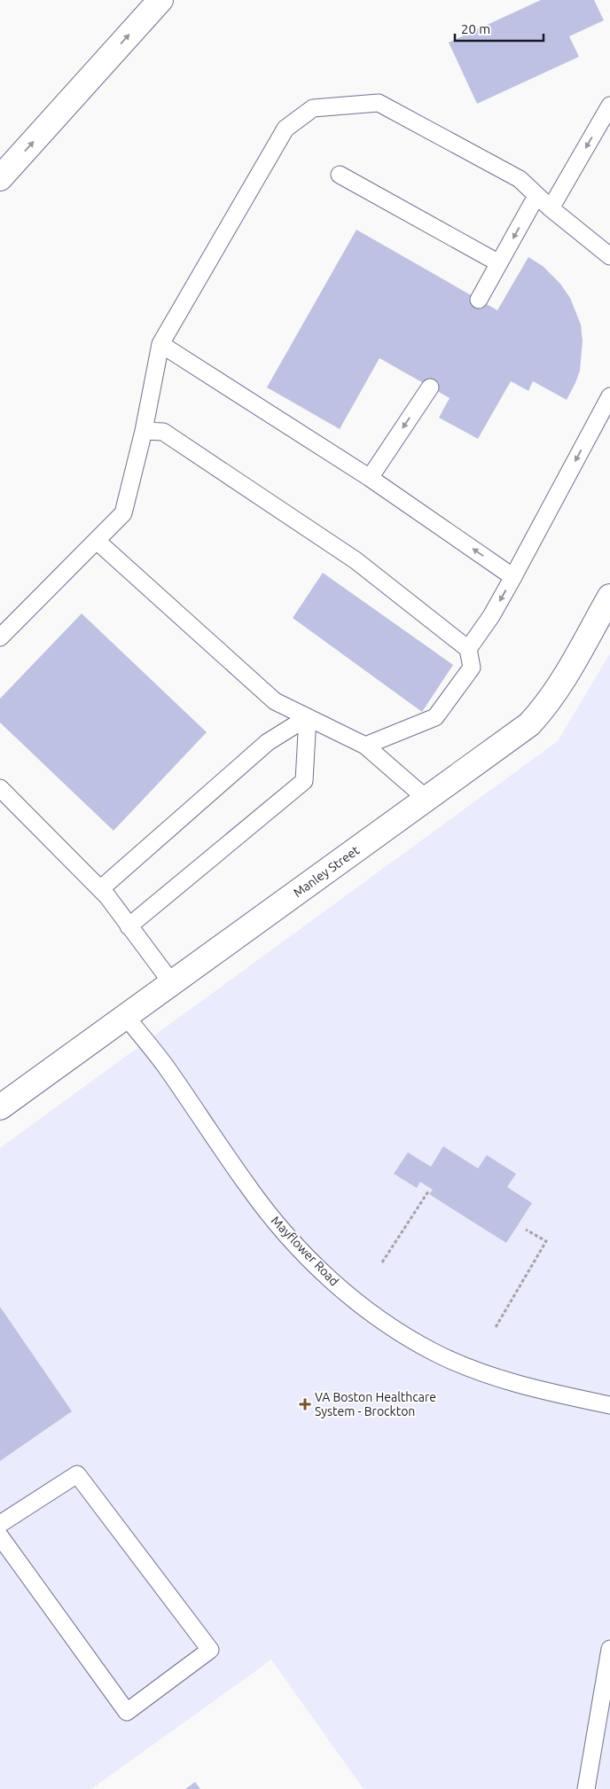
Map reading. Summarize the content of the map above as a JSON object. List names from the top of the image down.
{
  "streets": {
    "main road": ["Manley Street"],
    "lane": ["Mayflower Road"]
  },
  "crossings": [
    ["Manley Street", "Mayflower Road"]
  ],
  "places": {
    "health": ["VA Boston Healthcare System - Brockton"]
  },
  "scale_bar": "20 m"
}
